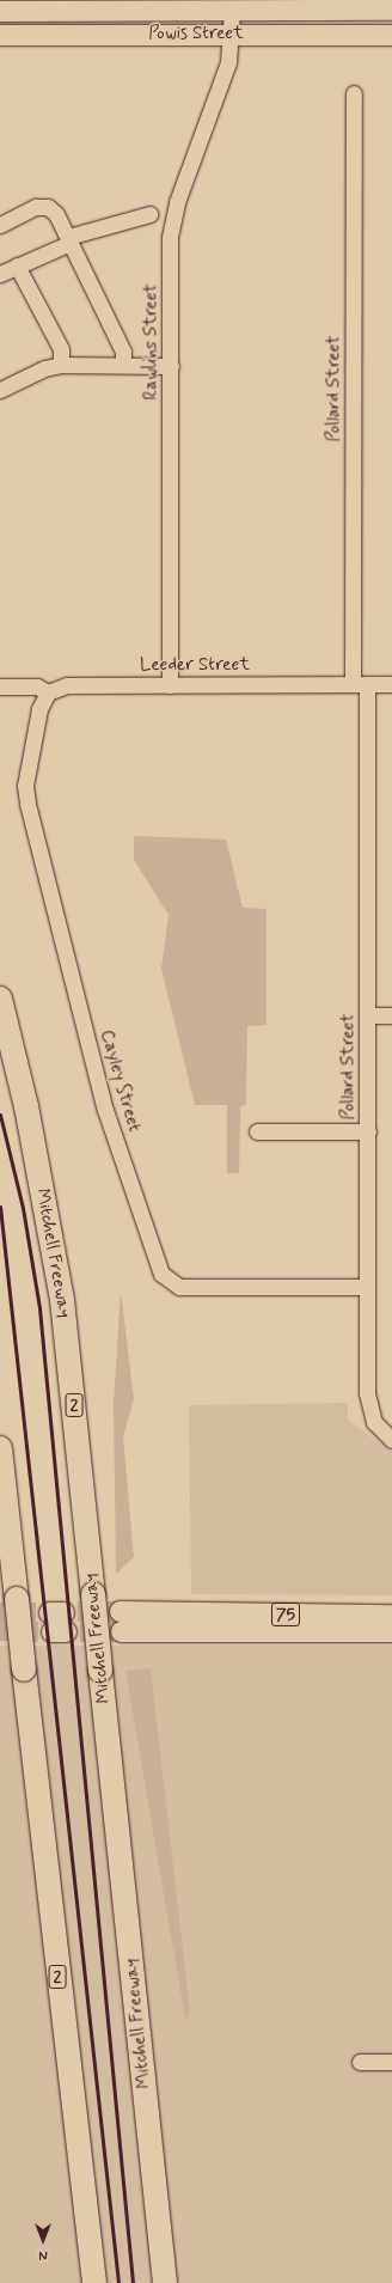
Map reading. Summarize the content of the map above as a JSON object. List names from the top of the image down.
{
  "streets": {
    "highway": ["Mitchell Freeway", "2"],
    "main road": ["Powis Street", "75"],
    "street": [
      "Rawlins Street",
      "Pollard Street",
      "Leeder Street",
      "Cayley Street"
    ]
  },
  "crossings": [
    ["Powis Street", "Rawlins Street"],
    ["Rawlins Street", "Leeder Street"],
    ["Pollard Street", "Leeder Street"],
    ["Pollard Street", "Cayley Street"],
    ["Leeder Street", "Cayley Street"]
  ],
  "north": "bottom"
}
